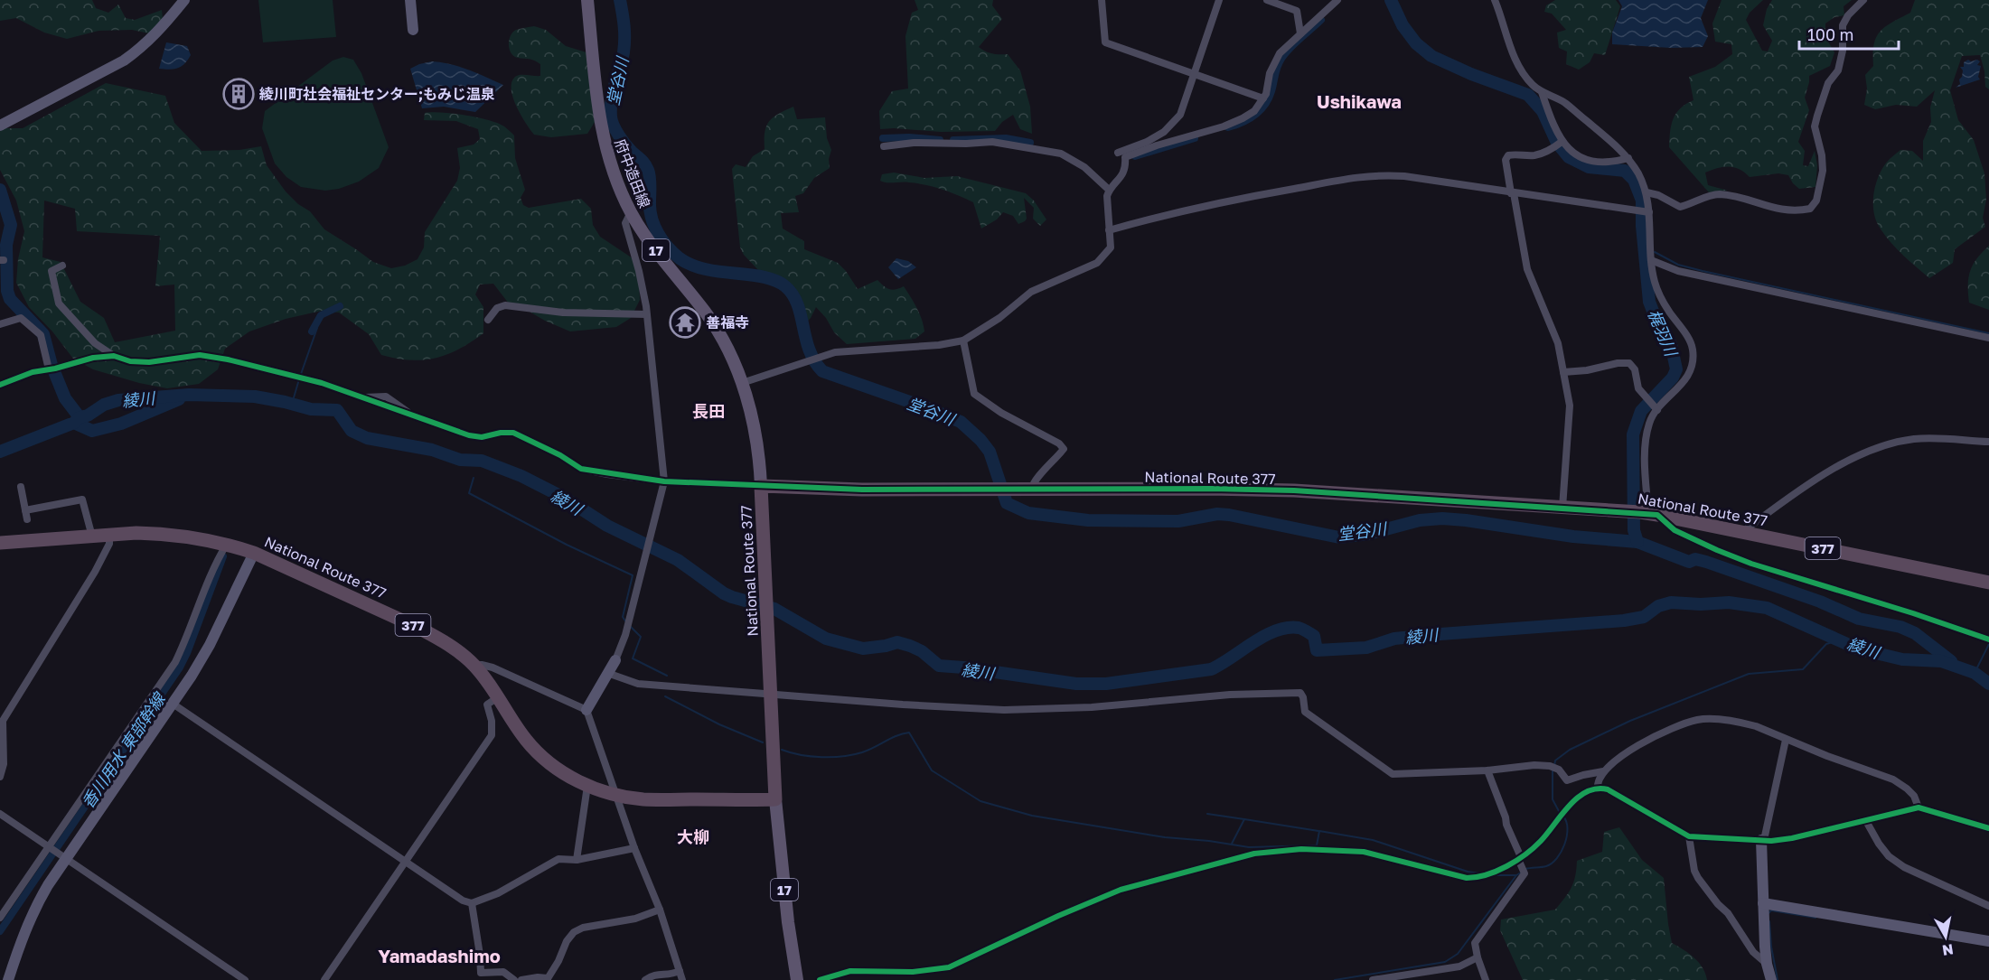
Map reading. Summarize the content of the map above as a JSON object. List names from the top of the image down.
{
  "streets": {
    "highway": ["National Route 377", "377"],
    "main road": ["府中造田線", "17"]
  },
  "crossings": [
    ["府中造田線", "National Route 377"],
    ["17", "National Route 377"]
  ],
  "districts": [
    "Ushikawa",
    "長田",
    "大柳",
    "Yamadashimo"
  ],
  "water": [
    "堂谷川",
    "梶羽川",
    "綾川",
    "香川用水 東部幹線"
  ],
  "places": {
    "building": ["綾川町社会福祉センター;もみじ温泉"],
    "temple": ["善福寺"]
  },
  "scale_bar": "100 m",
  "north": "bottom"
}
